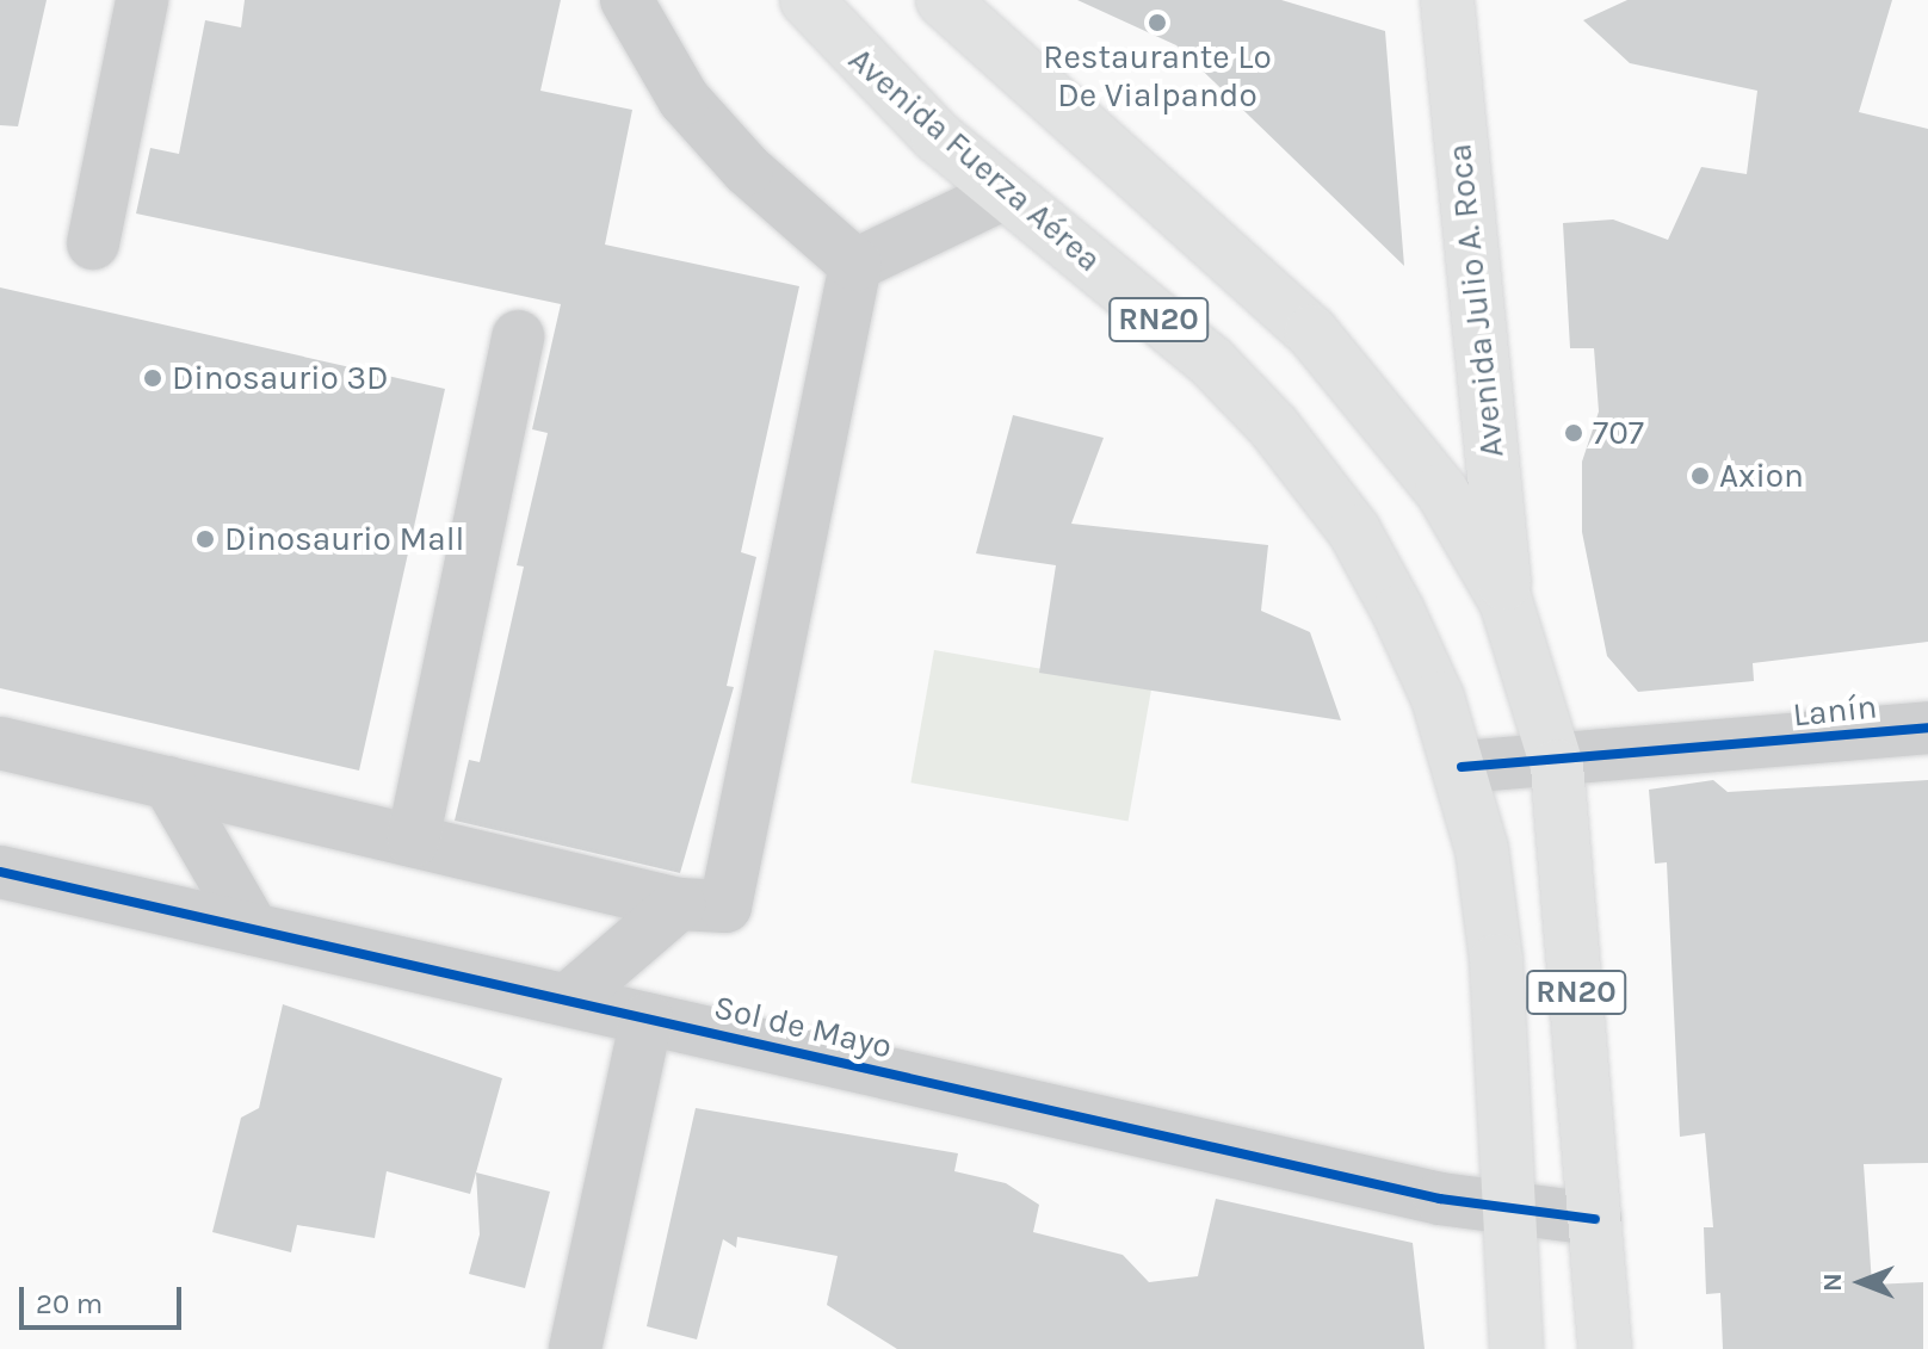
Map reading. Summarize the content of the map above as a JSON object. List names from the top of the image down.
{
  "streets": {
    "main road": ["Avenida Fuerza Aérea", "Avenida Julio A. Roca", "RN20"],
    "street": ["Lanín", "Sol de Mayo"]
  },
  "crossings": [
    ["Avenida Fuerza Aérea", "Lanín"],
    ["Avenida Fuerza Aérea", "Sol de Mayo"],
    ["Avenida Julio A. Roca", "RN20"],
    ["RN20", "Lanín"],
    ["RN20", "Sol de Mayo"]
  ],
  "places": [
    "Restaurante Lo De Vialpando",
    "Dinosaurio 3D",
    "707",
    "Axion",
    "Dinosaurio Mall"
  ],
  "scale_bar": "20 m",
  "north": "left"
}
